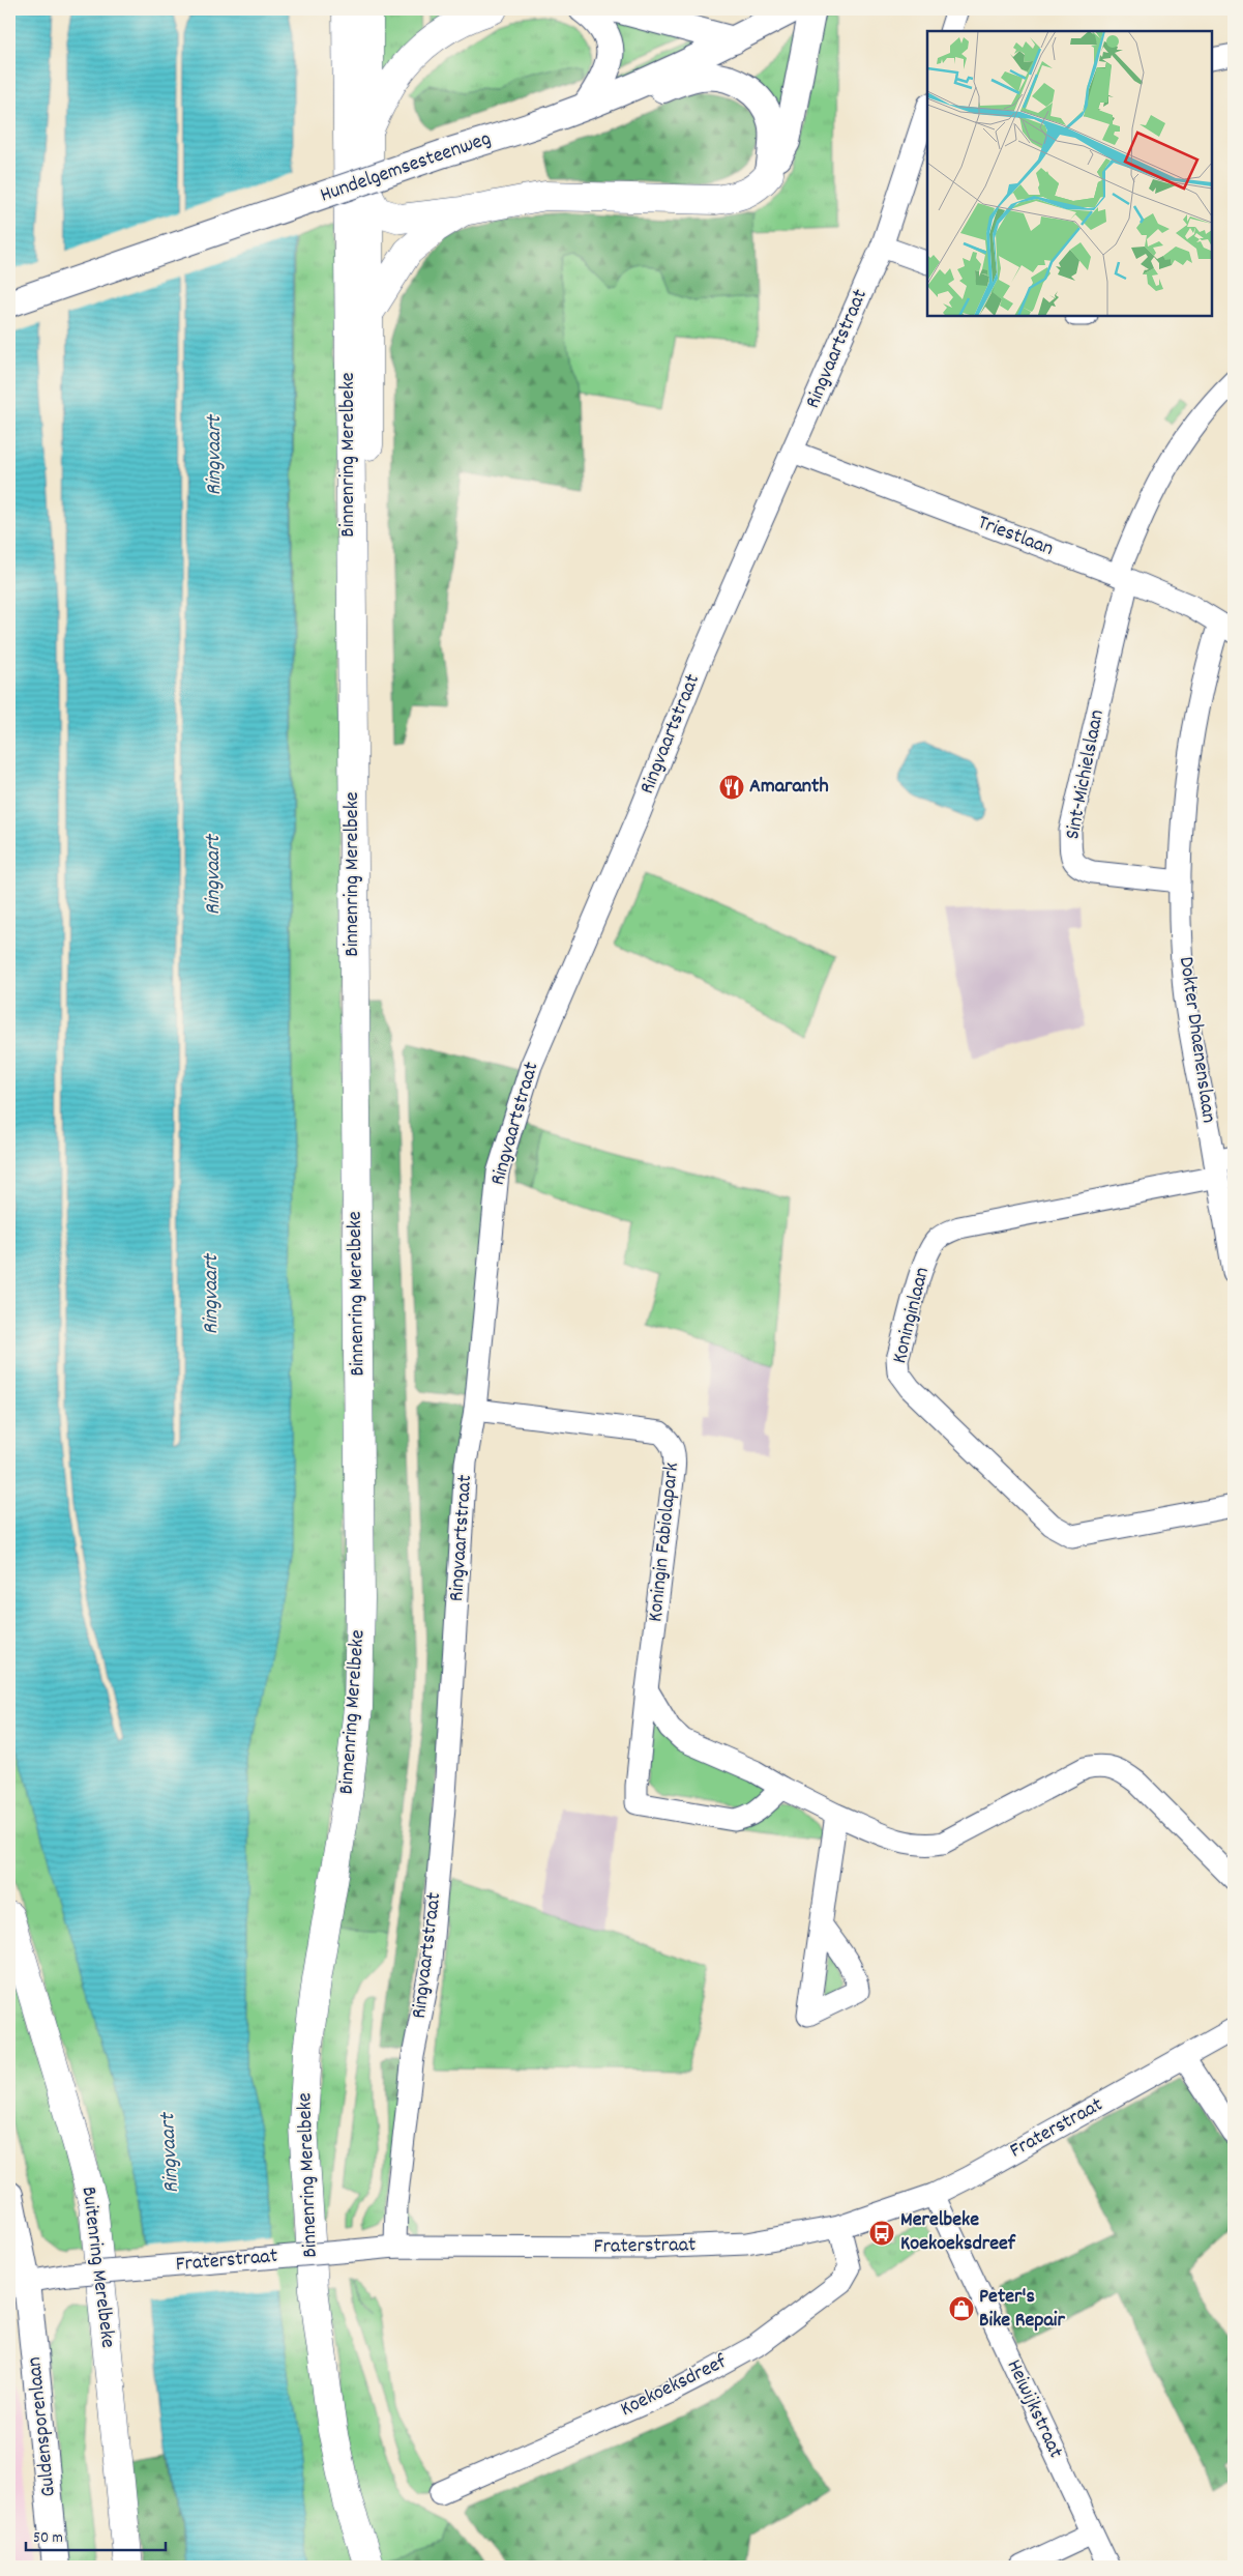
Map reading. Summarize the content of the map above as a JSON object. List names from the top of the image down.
{
  "streets": {
    "highway": ["Binnenring Merelbeke", "Buitenring Merelbeke"],
    "main road": ["Hundelgemsesteenweg", "Guldensporenlaan"],
    "street": [
      "Ringvaartstraat",
      "Triestlaan",
      "Sint-Michielslaan",
      "Dokter Dhaenenslaan",
      "Koninginlaan",
      "Koningin Fabiolapark",
      "Fraterstraat",
      "Koekoeksdreef",
      "Heiwijkstraat"
    ]
  },
  "crossings": [
    ["Ringvaartstraat", "Triestlaan"],
    ["Ringvaartstraat", "Koningin Fabiolapark"],
    ["Ringvaartstraat", "Fraterstraat"],
    ["Triestlaan", "Sint-Michielslaan"],
    ["Triestlaan", "Dokter Dhaenenslaan"],
    ["Sint-Michielslaan", "Dokter Dhaenenslaan"],
    ["Dokter Dhaenenslaan", "Koninginlaan"],
    ["Fraterstraat", "Koekoeksdreef"],
    ["Fraterstraat", "Heiwijkstraat"],
    ["Fraterstraat", "Guldensporenlaan"]
  ],
  "water": ["Ringvaart"],
  "places": {
    "restaurant": ["Amaranth"],
    "bus stop": ["Merelbeke Koekoeksdreef"],
    "shop": ["Peter's Bike Repair"]
  },
  "scale_bar": "50 m"
}
